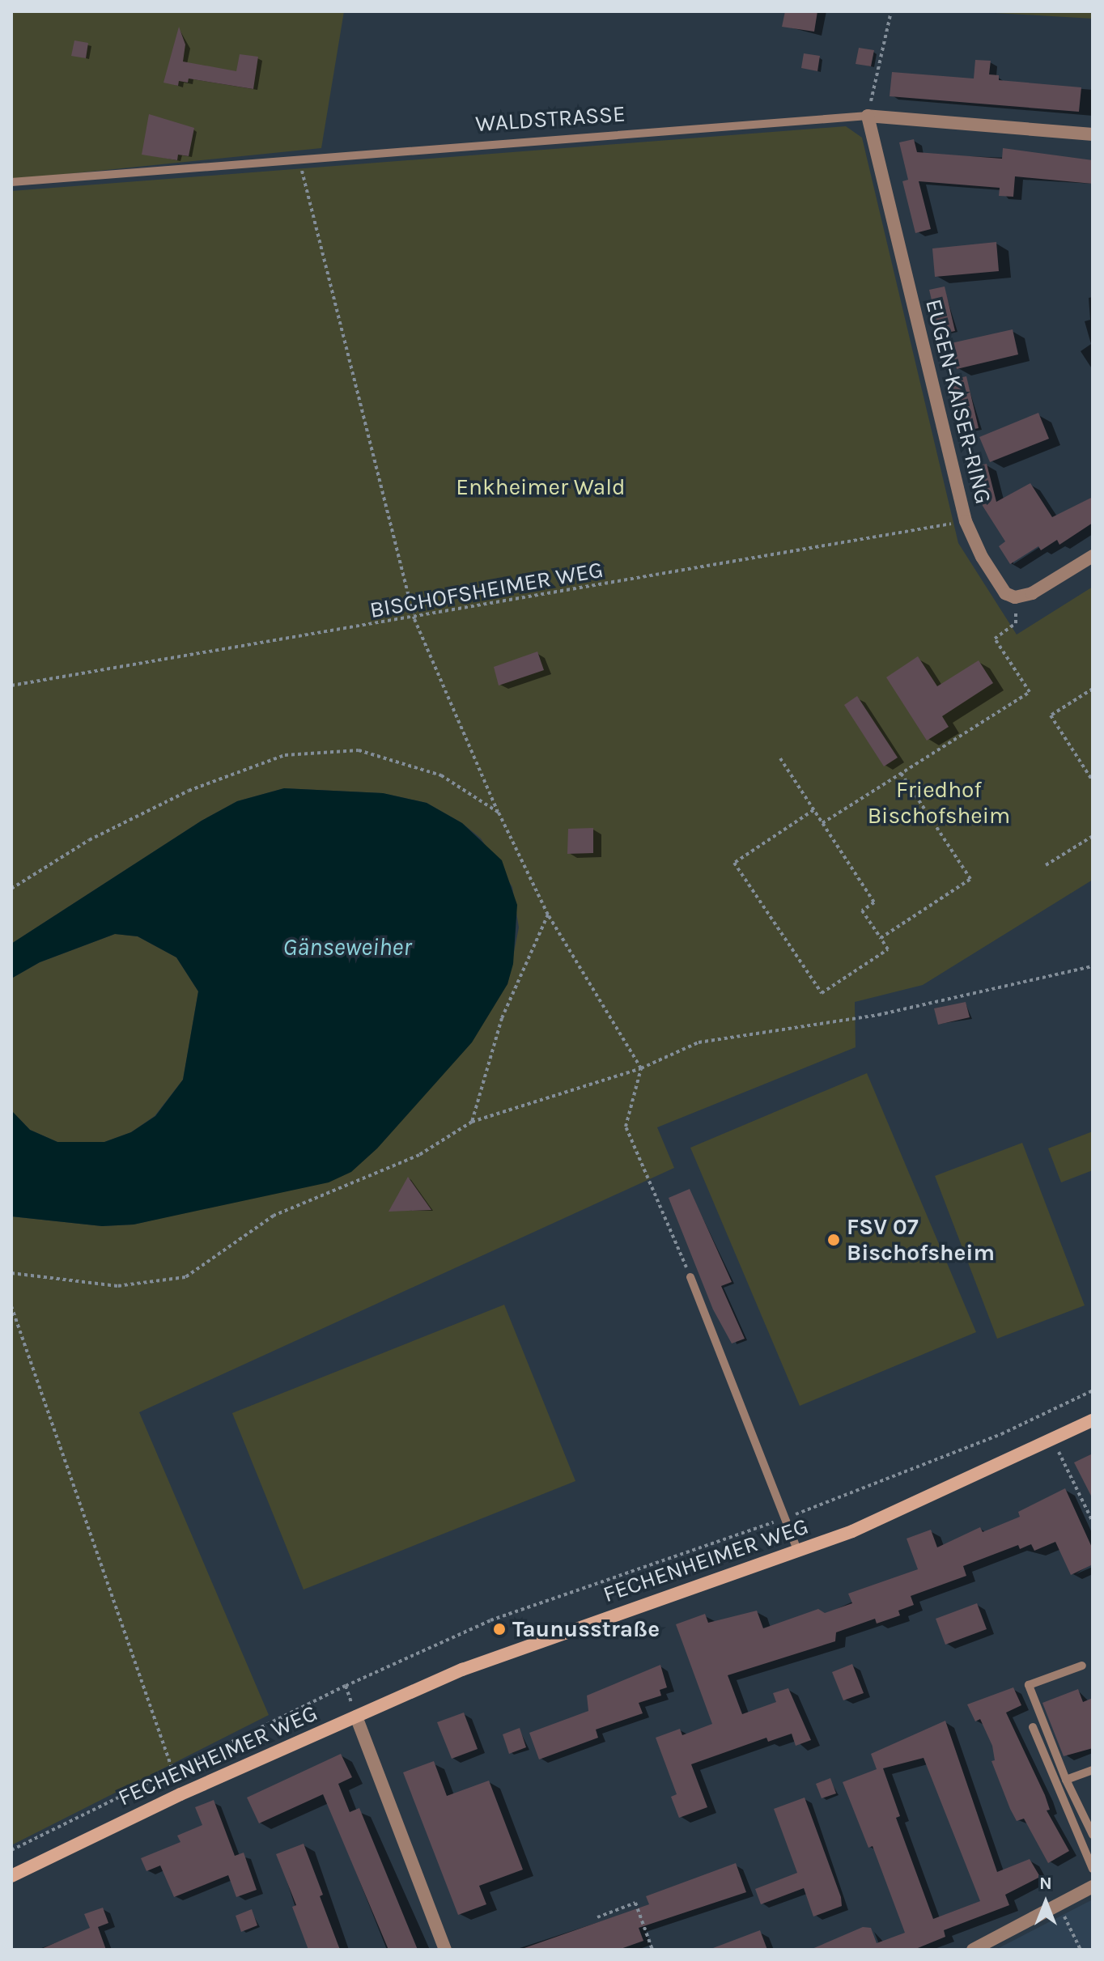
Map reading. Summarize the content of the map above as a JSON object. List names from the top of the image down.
{
  "streets": {
    "street": ["WALDSTRASSE", "EUGEN-KAISER-RING", "FECHENHEIMER WEG"],
    "path": ["BISCHOFSHEIMER WEG"]
  },
  "crossings": [
    ["WALDSTRASSE", "EUGEN-KAISER-RING"],
    ["EUGEN-KAISER-RING", "BISCHOFSHEIMER WEG"]
  ],
  "water": ["Gänseweiher"],
  "parks": ["Enkheimer Wald", "Friedhof Bischofsheim"],
  "places": ["FSV 07 Bischofsheim", "Taunusstraße"],
  "north": "top"
}
